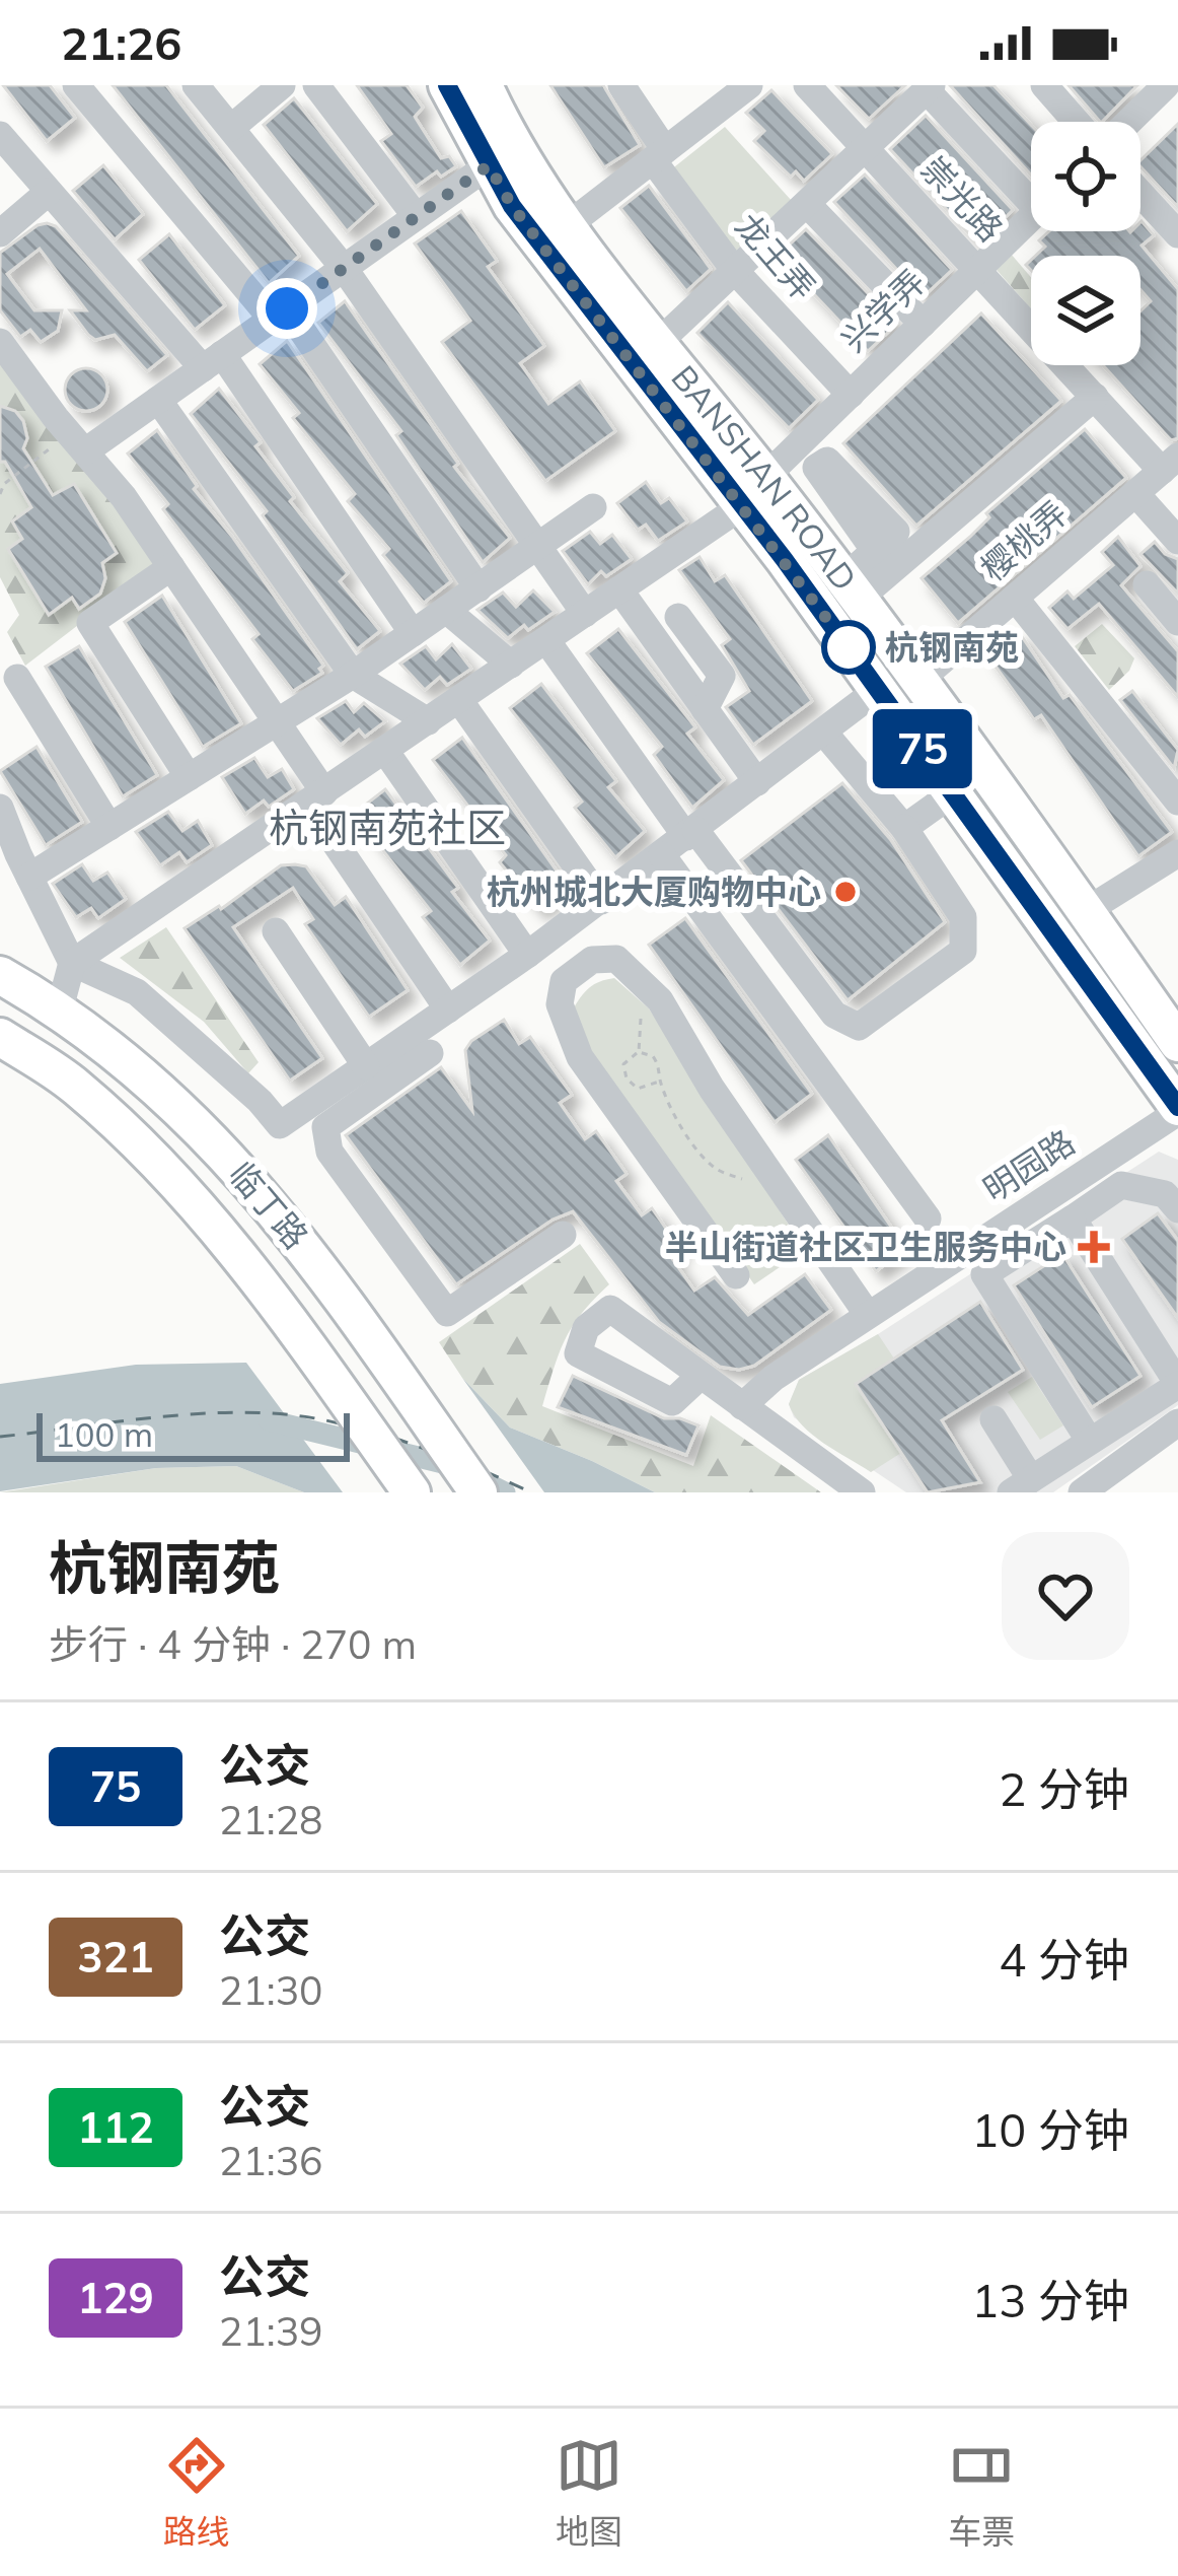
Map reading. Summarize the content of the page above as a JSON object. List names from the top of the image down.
{
  "streets": {
    "main road": ["BANSHAN ROAD", "临丁路"],
    "street": [
      "崇光路",
      "龙王弄",
      "兴学弄",
      "樱桃弄",
      "明园路"
    ]
  },
  "crossings": [
    ["崇光路", "兴学弄"],
    ["崇光路", "樱桃弄"],
    ["龙王弄", "兴学弄"],
    ["兴学弄", "BANSHAN ROAD"],
    ["BANSHAN ROAD", "樱桃弄"],
    ["BANSHAN ROAD", "明园路"]
  ],
  "districts": ["杭钢南苑社区"],
  "places": {
    "other": ["杭钢南苑", "杭州城北大厦购物中心"],
    "health": ["半山街道社区卫生服务中心"]
  },
  "lines": ["bus line 75"],
  "scale_bar": "100 m",
  "page": {
    "status": "21:26",
    "on_map": "75",
    "scale": "100 m",
    "heading": ["杭钢南苑", "步行 · 4 分钟 · 270 m"],
    "list": [
      {
        "mark": "75",
        "name": "公交",
        "note": "21:28",
        "value": "2 分钟"
      },
      {
        "mark": "321",
        "name": "公交",
        "note": "21:30",
        "value": "4 分钟"
      },
      {
        "mark": "112",
        "name": "公交",
        "note": "21:36",
        "value": "10 分钟"
      },
      {
        "mark": "129",
        "name": "公交",
        "note": "21:39",
        "value": "13 分钟"
      }
    ],
    "tabs": ["路线", "地图", "车票"]
  }
}
